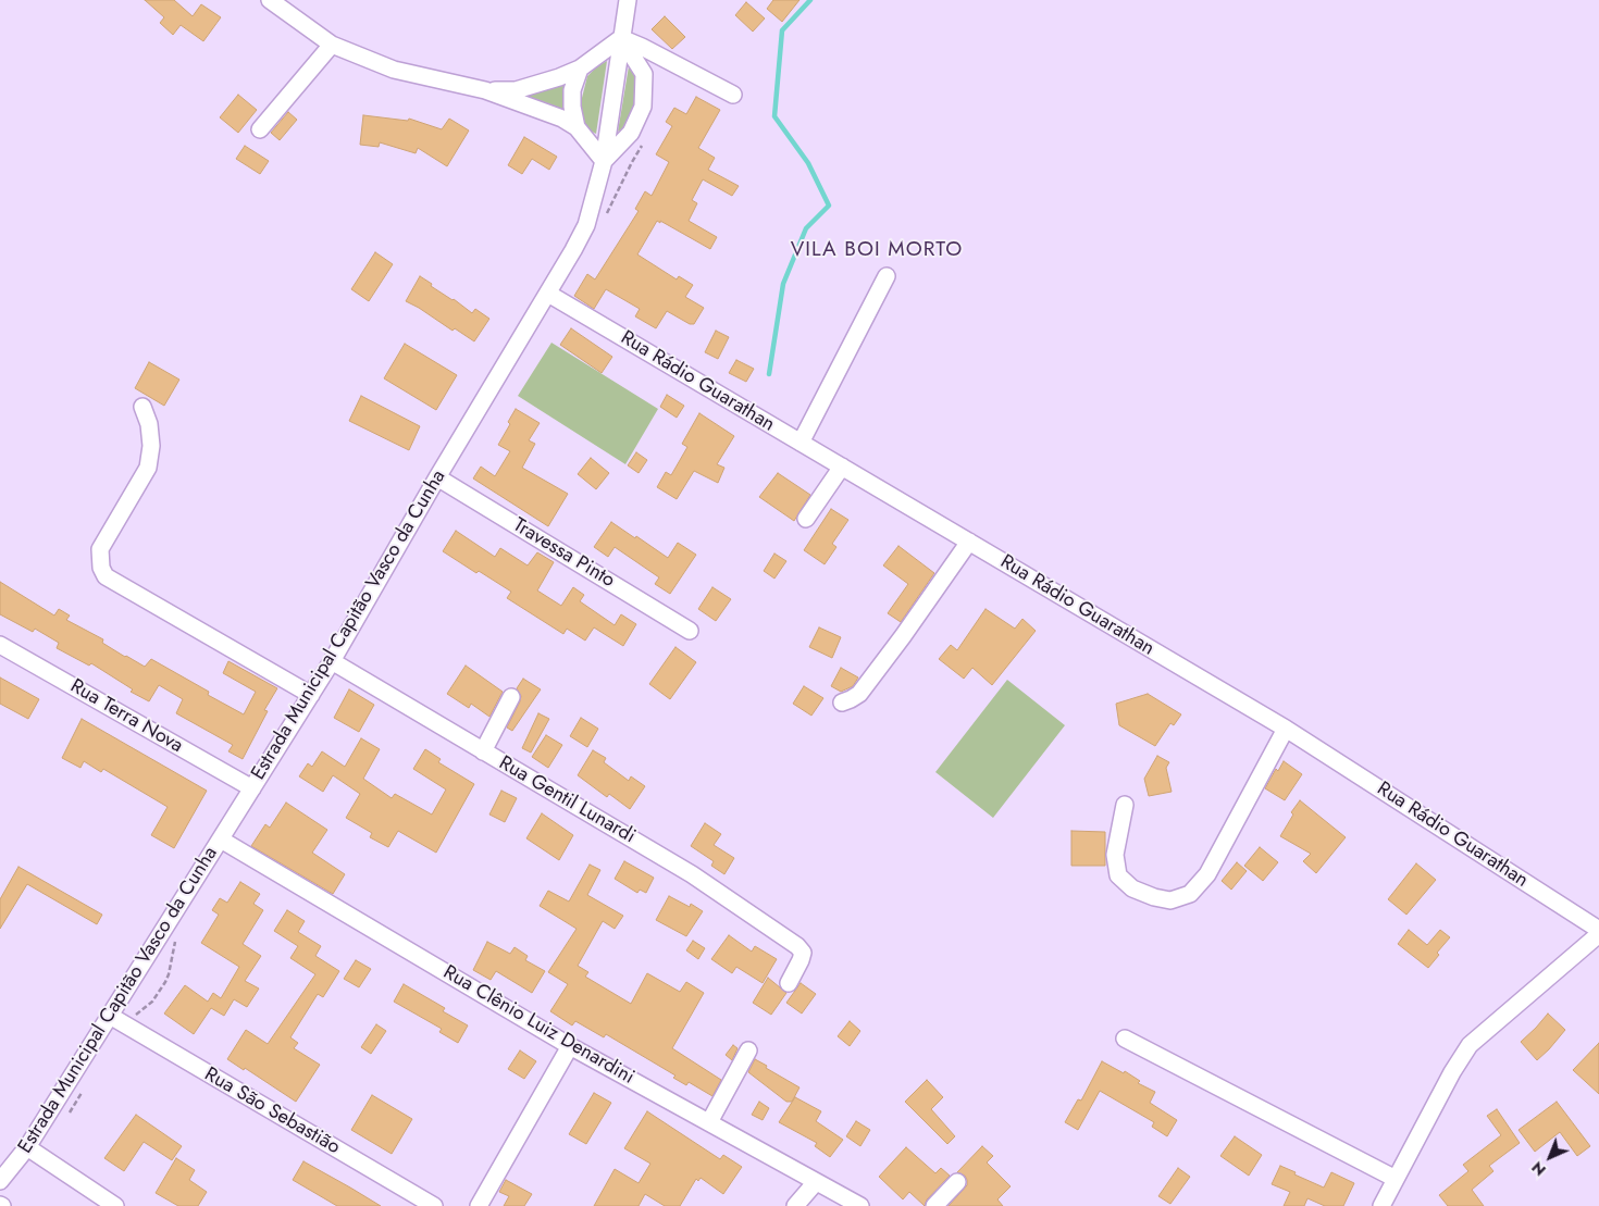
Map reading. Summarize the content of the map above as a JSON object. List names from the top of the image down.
{
  "streets": {
    "street": [
      "Rua Rádio Guarathan",
      "Travessa Pinto",
      "Estrada Municipal Capitão Vasco da Cunha",
      "Rua Terra Nova",
      "Rua Gentil Lunardi",
      "Rua Clênio Luiz Denardini",
      "Rua São Sebastião"
    ]
  },
  "crossings": [
    ["Rua Rádio Guarathan", "Estrada Municipal Capitão Vasco da Cunha"],
    ["Travessa Pinto", "Estrada Municipal Capitão Vasco da Cunha"],
    ["Estrada Municipal Capitão Vasco da Cunha", "Rua Terra Nova"],
    ["Estrada Municipal Capitão Vasco da Cunha", "Rua Gentil Lunardi"],
    ["Estrada Municipal Capitão Vasco da Cunha", "Rua Clênio Luiz Denardini"],
    ["Estrada Municipal Capitão Vasco da Cunha", "Rua São Sebastião"]
  ],
  "districts": ["VILA BOI MORTO"],
  "north": "bottom left"
}
